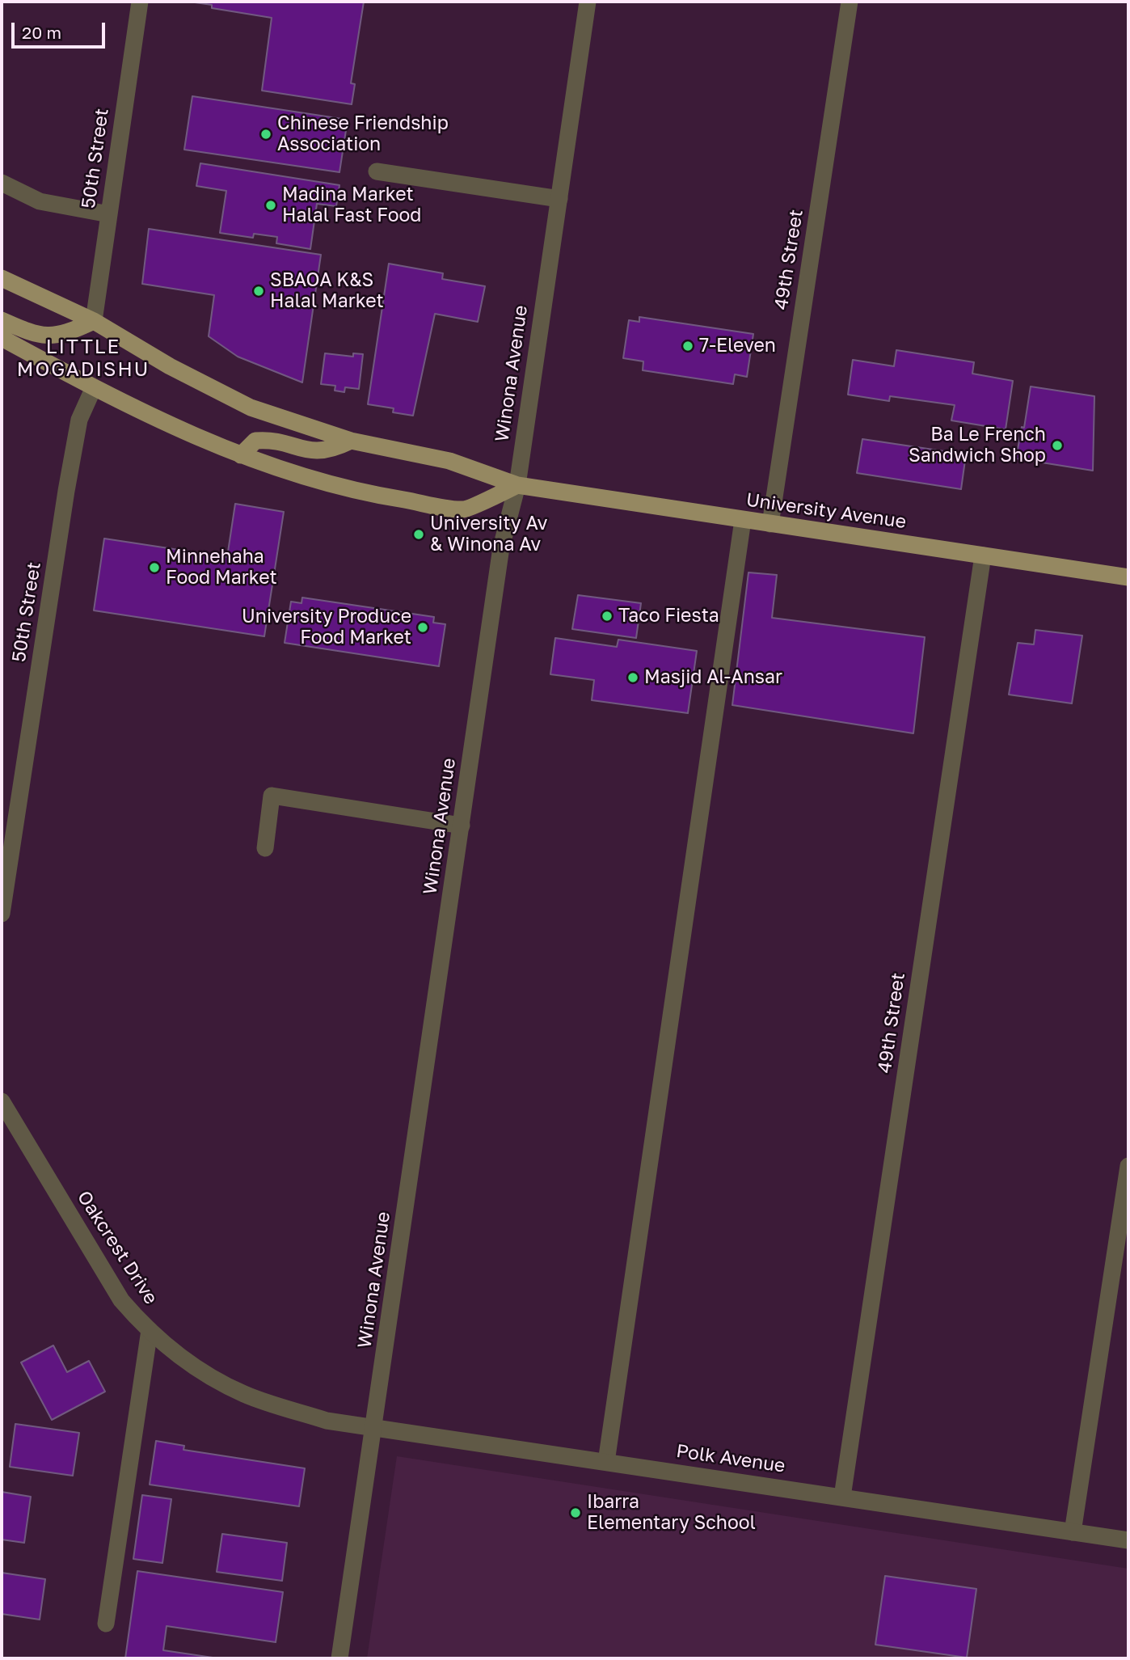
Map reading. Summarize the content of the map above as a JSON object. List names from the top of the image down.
{
  "streets": {
    "main road": ["University Avenue"],
    "street": [
      "50th Street",
      "49th Street",
      "Winona Avenue",
      "Oakcrest Drive",
      "Polk Avenue"
    ]
  },
  "crossings": [
    ["50th Street", "University Avenue"],
    ["49th Street", "University Avenue"],
    ["49th Street", "Polk Avenue"],
    ["Winona Avenue", "University Avenue"],
    ["Winona Avenue", "Polk Avenue"],
    ["Oakcrest Drive", "Polk Avenue"]
  ],
  "districts": ["LITTLE MOGADISHU"],
  "places": [
    "Chinese Friendship Association",
    "Madina Market Halal Fast Food",
    "SBAOA K&S Halal Market",
    "7-Eleven",
    "Ba Le French Sandwich Shop",
    "University Av & Winona Av",
    "Minnehaha Food Market",
    "Taco Fiesta",
    "University Produce Food Market",
    "Masjid Al-Ansar",
    "Ibarra Elementary School"
  ],
  "scale_bar": "20 m"
}
